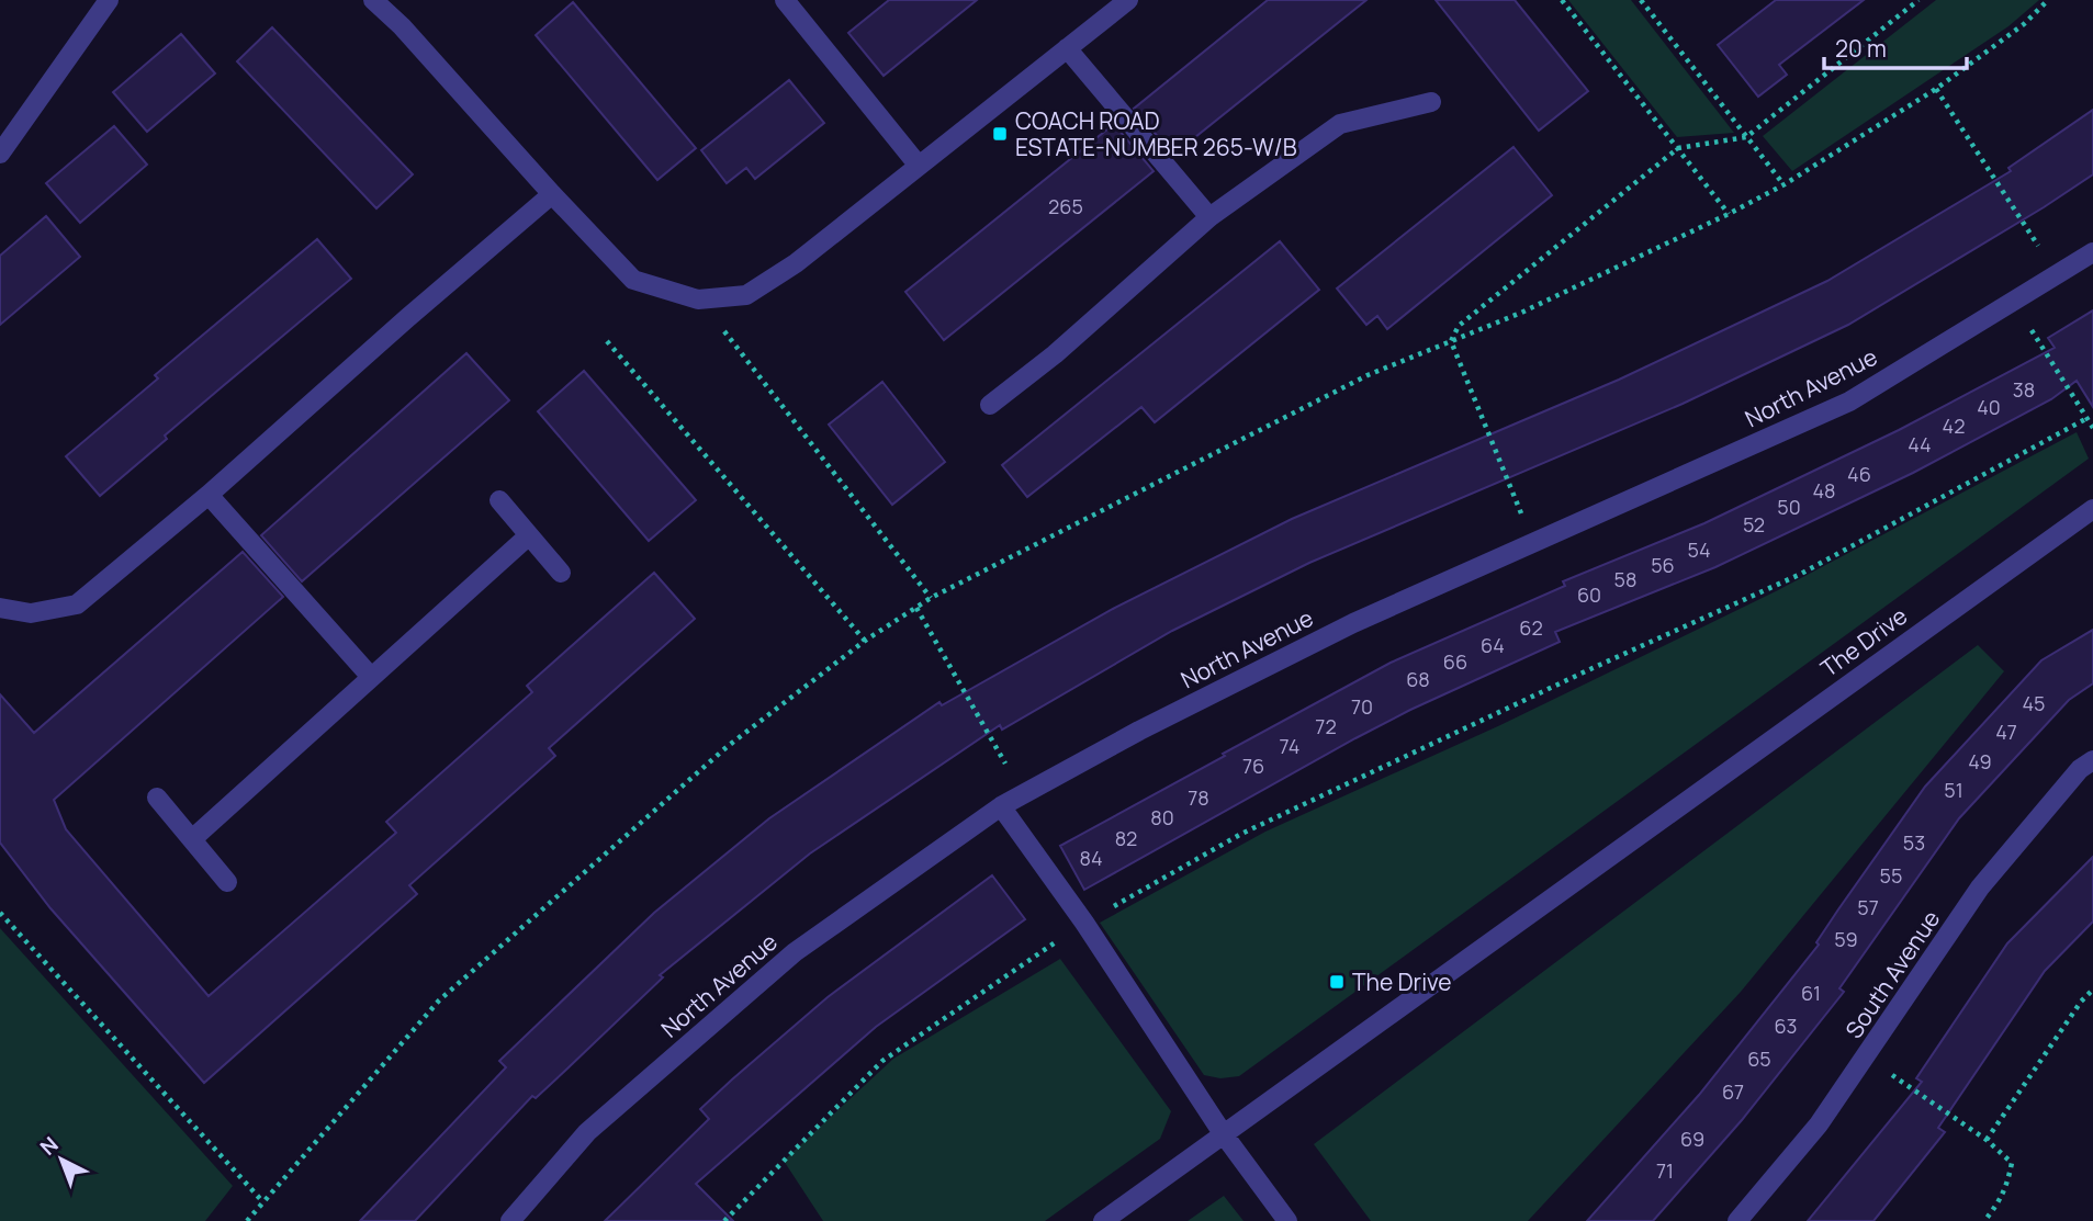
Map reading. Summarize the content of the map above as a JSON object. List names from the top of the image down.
{
  "streets": {
    "street": ["North Avenue", "The Drive", "South Avenue"]
  },
  "places": {
    "transit": ["COACH ROAD ESTATE-NUMBER 265-W/B", "The Drive"]
  },
  "house_numbers": [
    "265",
    "38",
    "40",
    "42",
    "44",
    "46",
    "48",
    "50",
    "52",
    "54",
    "56",
    "58",
    "60",
    "62",
    "64",
    "66",
    "68",
    "45",
    "70",
    "72",
    "47",
    "74",
    "49",
    "76",
    "51",
    "78",
    "80",
    "82",
    "53",
    "84",
    "55",
    "57",
    "59",
    "61",
    "63",
    "65",
    "67",
    "69",
    "71"
  ],
  "scale_bar": "20 m",
  "north": "top left"
}
